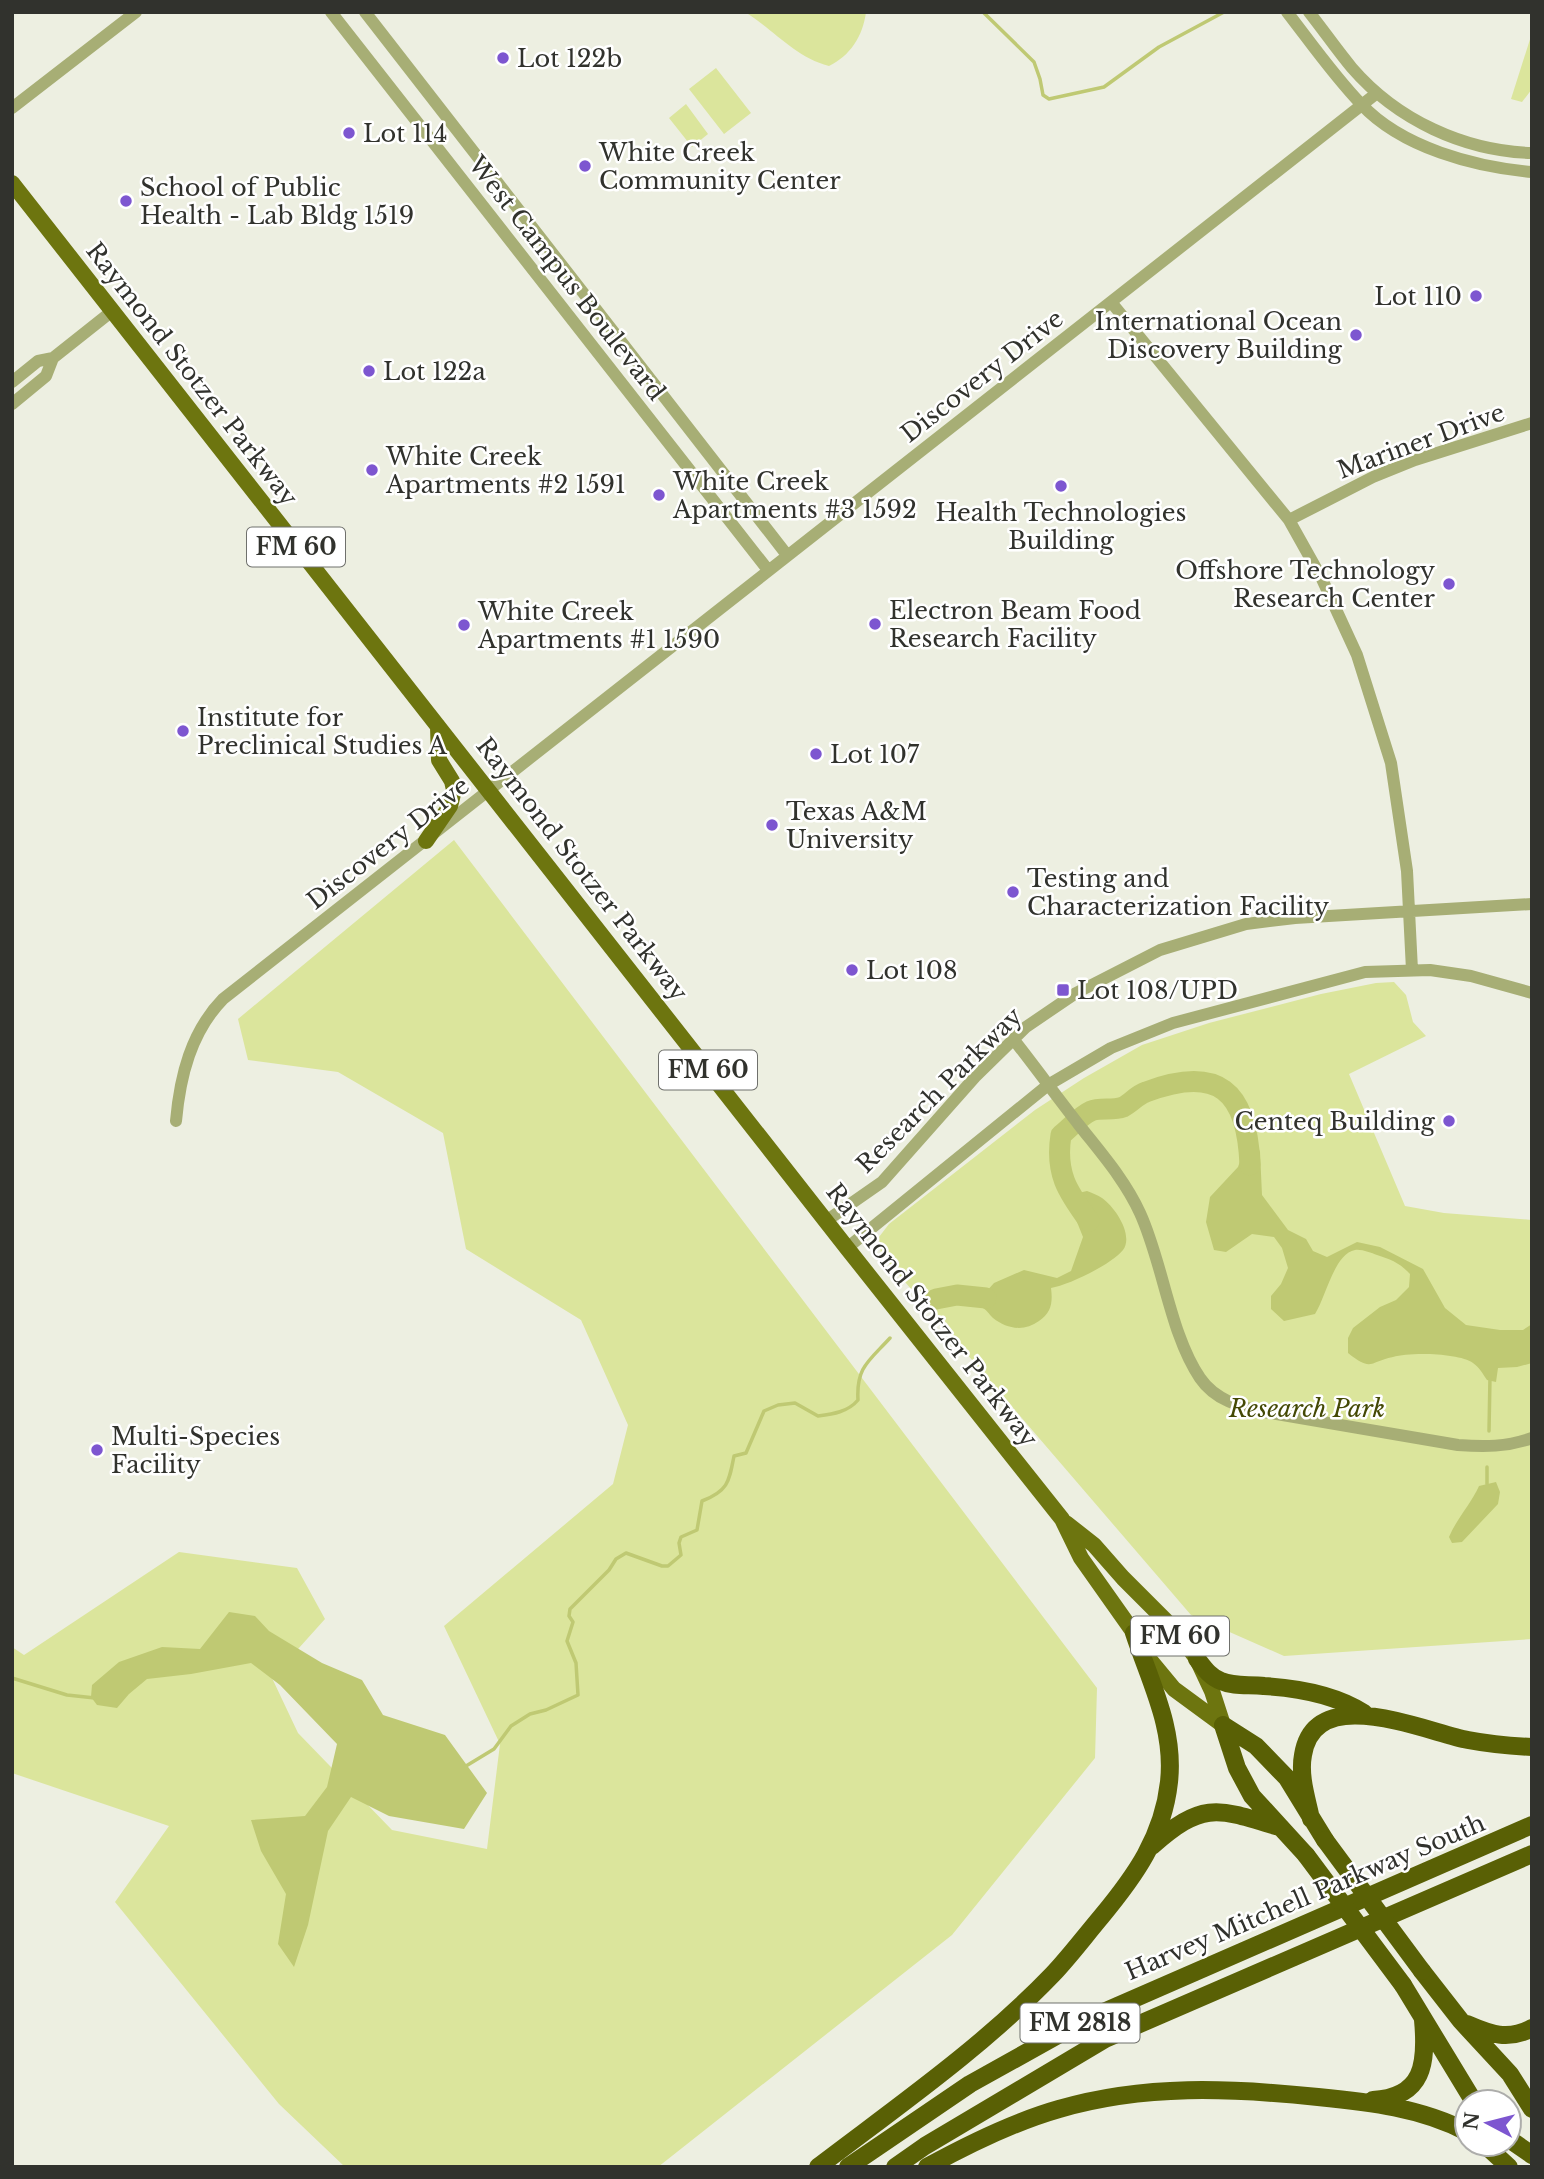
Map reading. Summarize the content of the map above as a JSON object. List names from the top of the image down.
{
  "streets": {
    "highway": [
      "Raymond Stotzer Parkway",
      "FM 60",
      "Harvey Mitchell Parkway South",
      "FM 2818"
    ],
    "street": [
      "West Campus Boulevard",
      "Discovery Drive",
      "Mariner Drive",
      "Research Parkway"
    ]
  },
  "crossings": [
    ["West Campus Boulevard", "Discovery Drive"],
    ["Raymond Stotzer Parkway", "Discovery Drive"],
    ["Raymond Stotzer Parkway", "Research Parkway"]
  ],
  "parks": ["Research Park"],
  "places": {
    "other": [
      "Lot 122b",
      "Lot 114",
      "White Creek Community Center",
      "School of Public Health - Lab Bldg 1519",
      "Lot 110",
      "International Ocean Discovery Building",
      "Lot 122a",
      "White Creek Apartments #2 1591",
      "Health Technologies Building",
      "White Creek Apartments #3 1592",
      "Offshore Technology Research Center",
      "Electron Beam Food Research Facility",
      "White Creek Apartments #1 1590",
      "Institute for Preclinical Studies A",
      "Lot 107",
      "Texas A&M University",
      "Testing and Characterization Facility",
      "Lot 108",
      "Centeq Building",
      "Multi-Species Facility"
    ],
    "transit": ["Lot 108/UPD"]
  },
  "north": "left"
}
